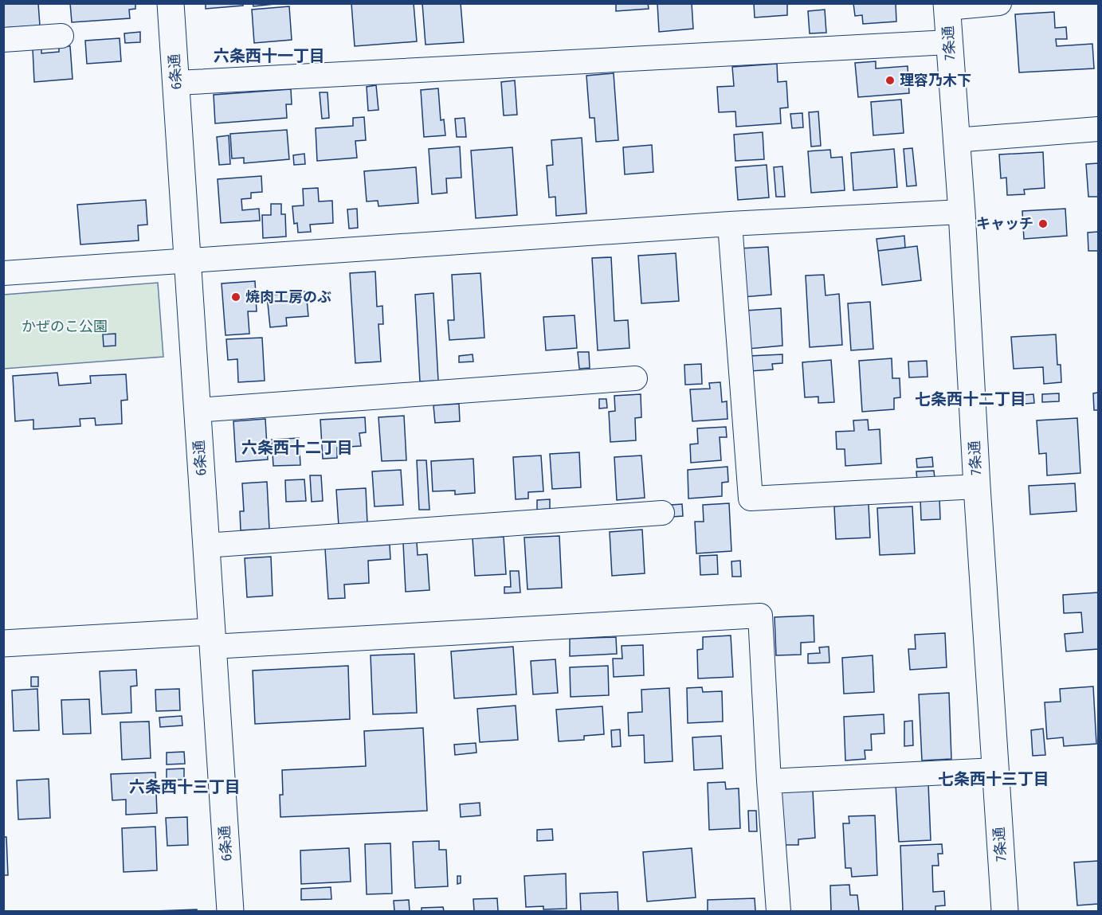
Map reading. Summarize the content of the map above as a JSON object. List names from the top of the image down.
{
  "streets": {
    "street": ["7条通", "6条通"]
  },
  "districts": [
    "六条西十一丁目",
    "七条西十二丁目",
    "六条西十二丁目",
    "七条西十三丁目",
    "六条西十三丁目"
  ],
  "parks": ["かぜのこ公園"],
  "places": ["理容乃木下", "キャッチ", "焼肉工房のぶ"]
}
